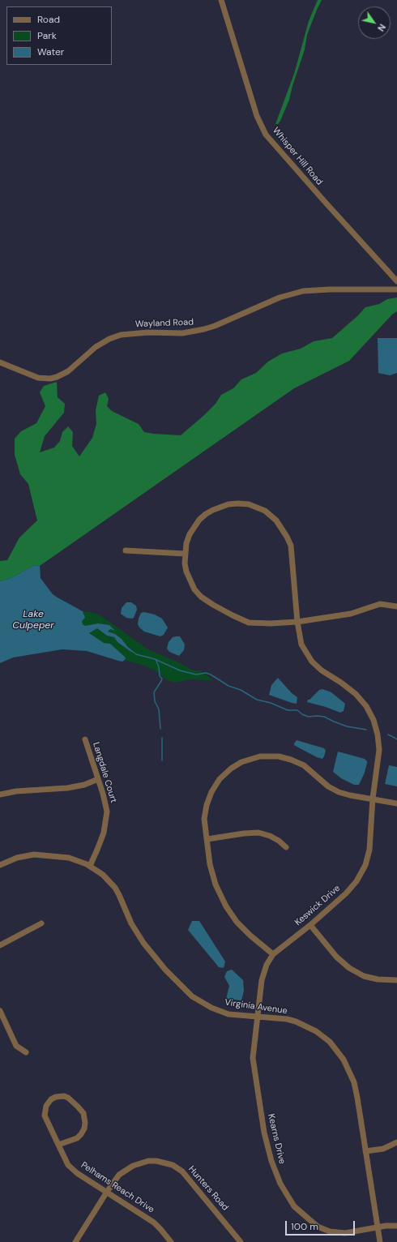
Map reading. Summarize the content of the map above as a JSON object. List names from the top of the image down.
{
  "streets": {
    "street": [
      "Whisper Hill Road",
      "Wayland Road",
      "Langdale Court",
      "Keswick Drive",
      "Virginia Avenue",
      "Kearns Drive",
      "Pelhams Reach Drive",
      "Hunters Road"
    ]
  },
  "crossings": [
    ["Langdale Court", "Virginia Avenue"],
    ["Keswick Drive", "Virginia Avenue"],
    ["Keswick Drive", "Kearns Drive"],
    ["Virginia Avenue", "Kearns Drive"],
    ["Pelhams Reach Drive", "Hunters Road"]
  ],
  "water": ["Lake Culpeper"],
  "legend": ["Road", "Park", "Water"],
  "scale_bar": "100 m",
  "north": "bottom right"
}
